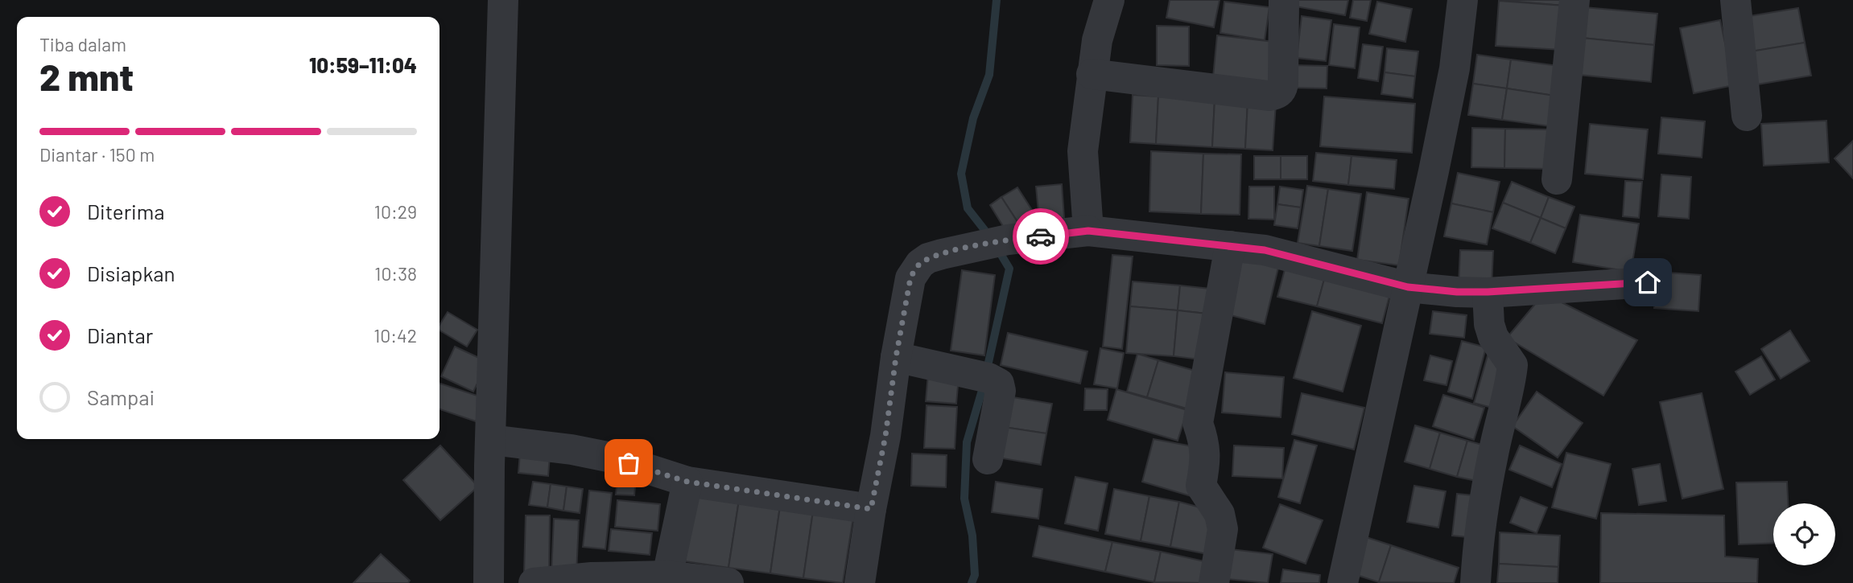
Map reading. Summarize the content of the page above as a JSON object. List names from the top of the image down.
{
  "page": {
    "heading": ["2 mnt", "Tiba dalam", "10:59–11:04"],
    "bar": "Diantar · 150 m",
    "list": [
      ["Diterima", "10:29"],
      ["Disiapkan", "10:38"],
      ["Diantar", "10:42"],
      "Sampai"
    ]
  }
}
